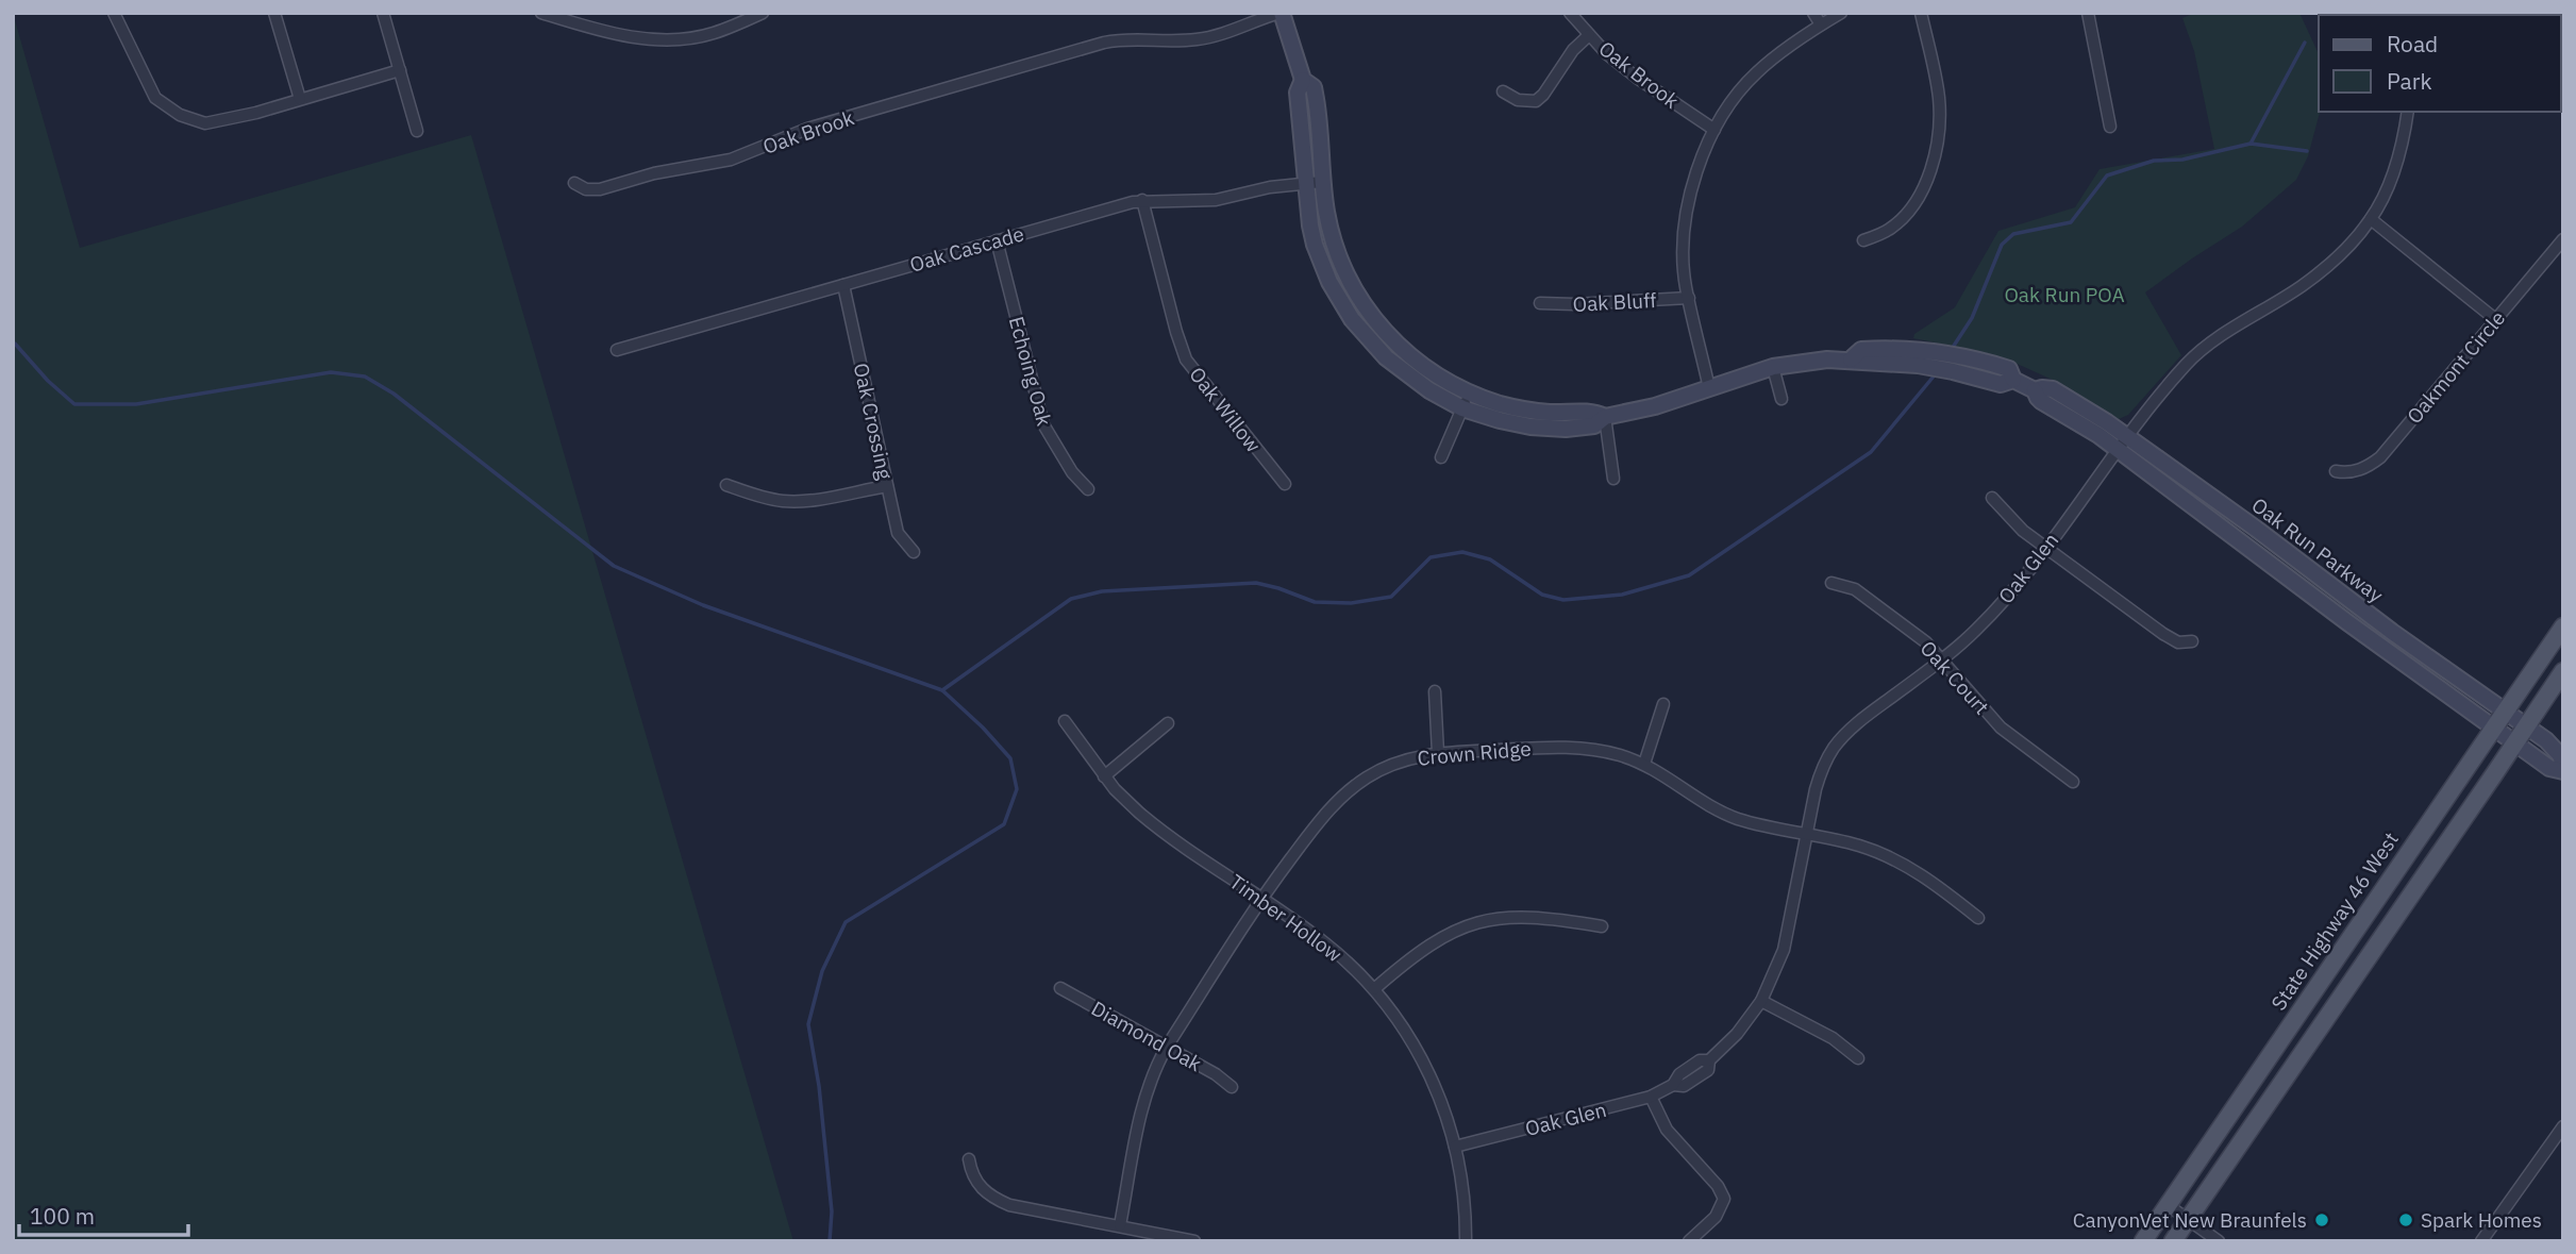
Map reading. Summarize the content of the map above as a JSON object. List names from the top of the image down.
{
  "streets": {
    "main road": ["State Highway 46 West"],
    "street": [
      "Oak Brook",
      "Oak Cascade",
      "Oak Bluff",
      "Oakmont Circle",
      "Echoing Oak",
      "Oak Willow",
      "Oak Crossing",
      "Oak Run Parkway",
      "Oak Glen",
      "Oak Court",
      "Crown Ridge",
      "Timber Hollow",
      "Diamond Oak"
    ]
  },
  "crossings": [
    ["Oak Brook", "Oak Run Parkway"],
    ["Oak Cascade", "Echoing Oak"],
    ["Oak Cascade", "Oak Willow"],
    ["Oak Cascade", "Oak Crossing"],
    ["Oak Cascade", "Oak Run Parkway"],
    ["Oak Run Parkway", "Oak Glen"],
    ["Oak Run Parkway", "State Highway 46 West"],
    ["Oak Glen", "Oak Court"],
    ["Oak Glen", "Crown Ridge"],
    ["Oak Glen", "Timber Hollow"],
    ["Crown Ridge", "Timber Hollow"],
    ["Crown Ridge", "Diamond Oak"]
  ],
  "parks": ["Oak Run POA"],
  "places": ["CanyonVet New Braunfels", "Spark Homes"],
  "legend": ["Road", "Park"],
  "scale_bar": "100 m"
}
